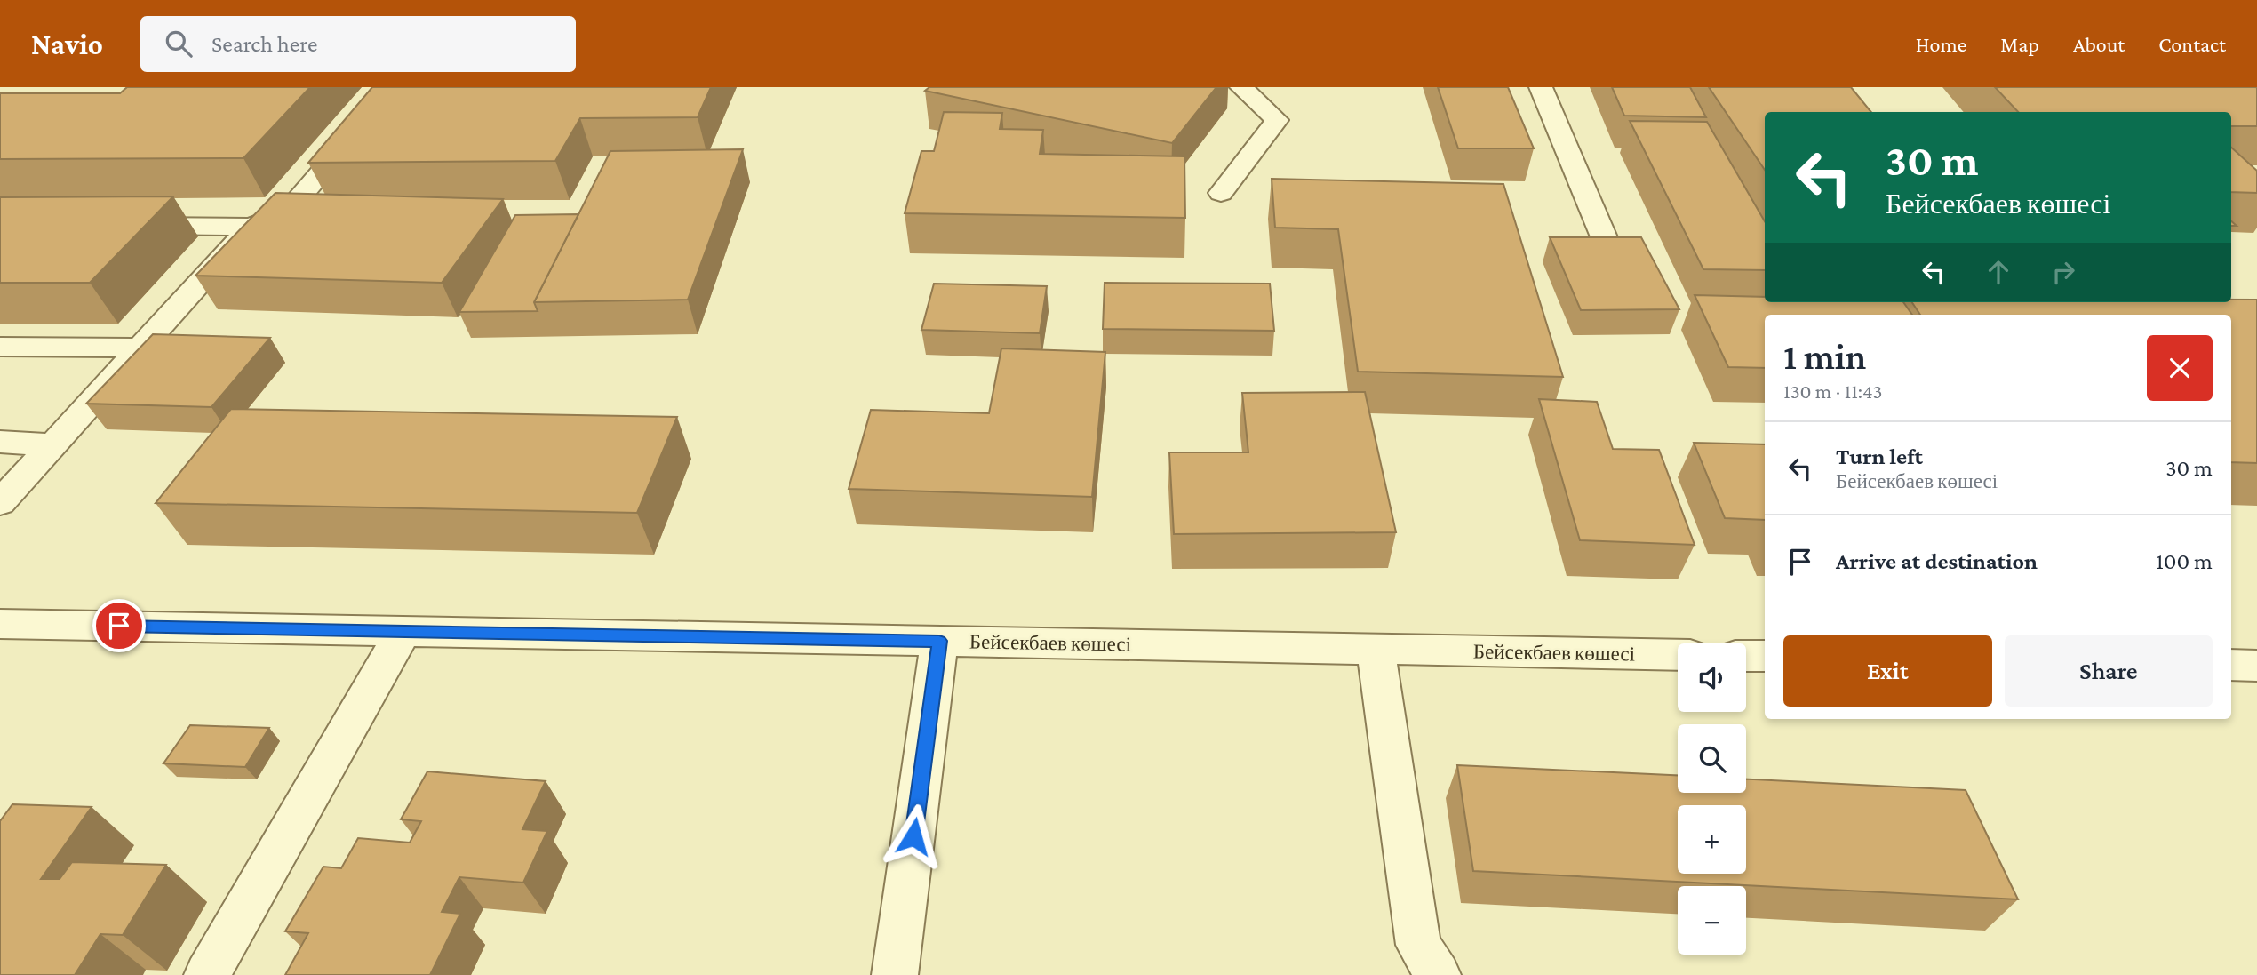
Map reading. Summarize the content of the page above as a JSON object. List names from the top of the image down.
{
  "streets": {
    "street": ["Бейсекбаев көшесі"]
  },
  "page": {
    "header": "Navio",
    "search": "Search here",
    "nav": [
      "Home",
      "Map",
      "About",
      "Contact"
    ],
    "turn": ["30 m", "Бейсекбаев көшесі"],
    "heading": ["1 min", "130 m · 11:43"],
    "list": [
      {
        "name": "Turn left",
        "note": "Бейсекбаев көшесі",
        "value": "30 m"
      },
      {
        "name": "Arrive at destination",
        "value": "100 m"
      }
    ],
    "buttons": ["Exit", "Share"],
    "map_buttons": ["+", "−"]
  }
}
